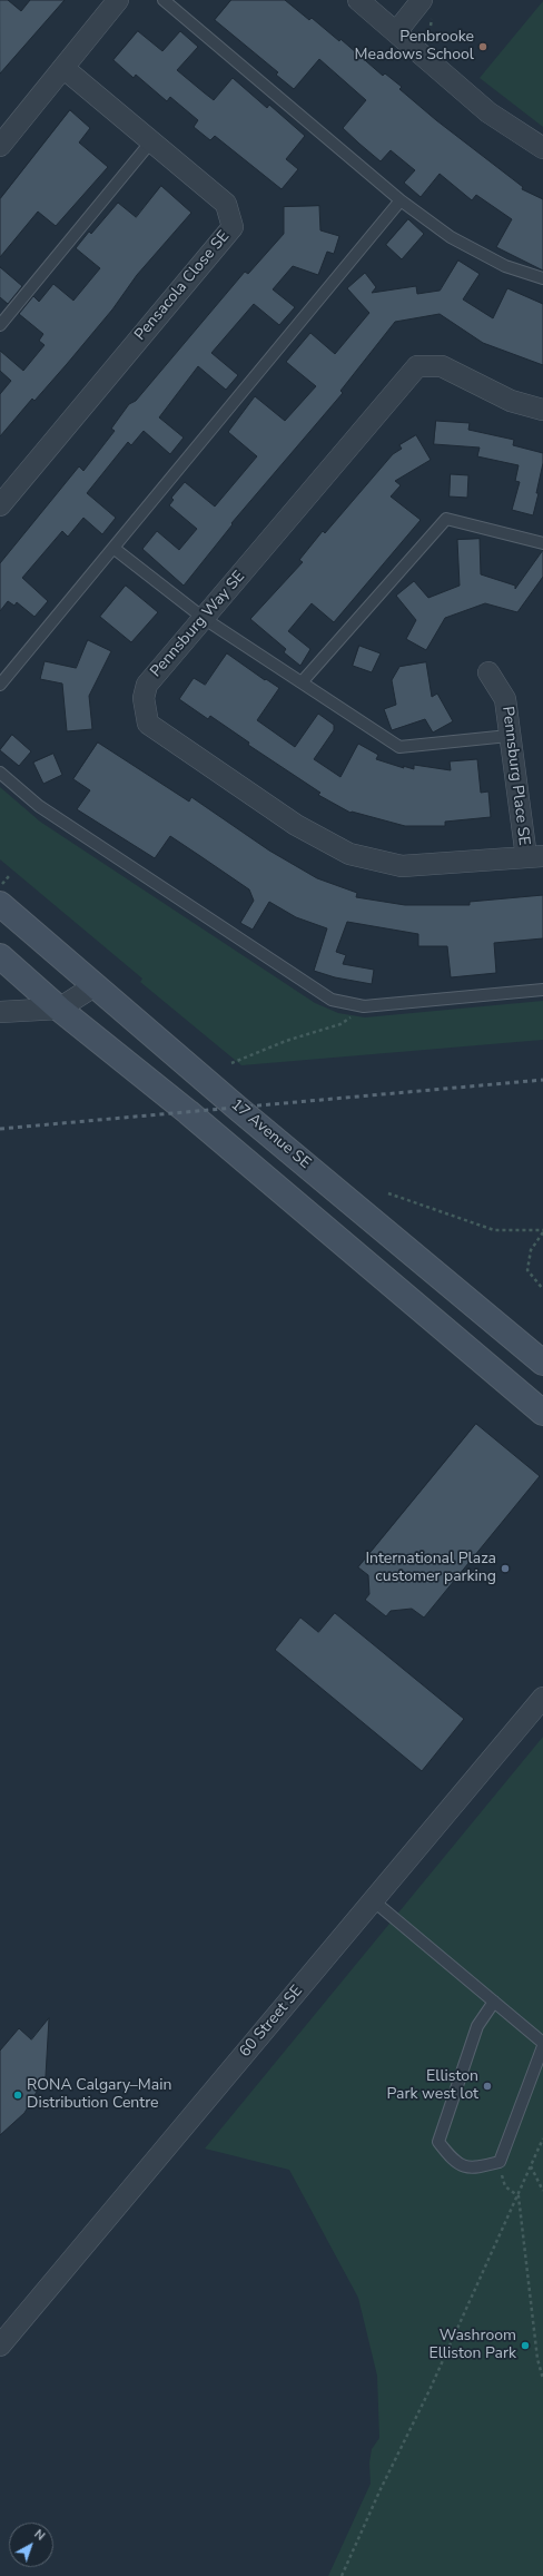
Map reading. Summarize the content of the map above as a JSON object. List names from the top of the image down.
{
  "streets": {
    "main road": ["17 Avenue SE"],
    "street": [
      "Pensacola Close SE",
      "Pennsburg Way SE",
      "Pennsburg Place SE",
      "60 Street SE"
    ]
  },
  "crossings": [
    ["Pennsburg Way SE", "Pennsburg Place SE"]
  ],
  "places": [
    "Penbrooke Meadows School",
    "International Plaza customer parking",
    "Elliston Park west lot",
    "RONA Calgary–Main Distribution Centre",
    "Washroom Elliston Park"
  ],
  "north": "top right"
}
